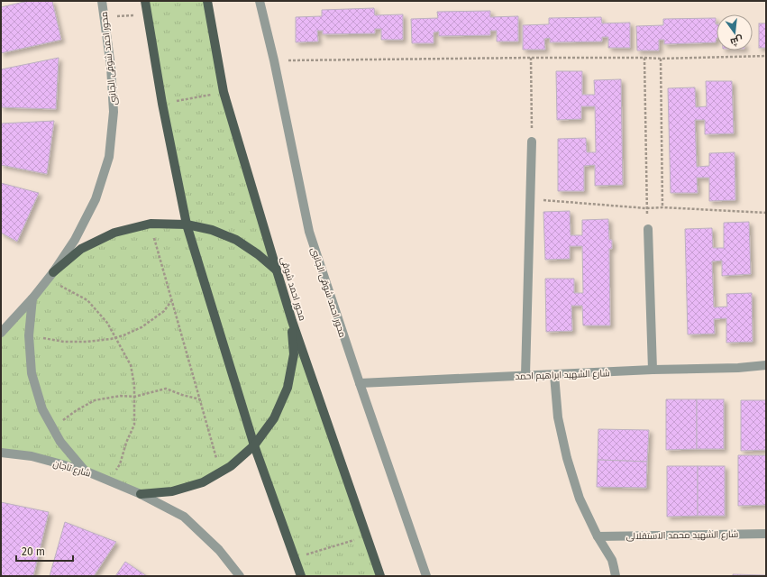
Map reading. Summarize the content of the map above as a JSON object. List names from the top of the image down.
{
  "streets": {
    "main road": ["محور احمد شوقى"],
    "street": [
      "محور احمد شوقى الجانبى",
      "شارع الشهيد ابراهيم احمد",
      "شارع تاجان",
      "شارع الشهيد محمد الاستقلالى"
    ]
  },
  "crossings": [
    ["محور احمد شوقى الجانبى", "شارع الشهيد ابراهيم احمد"]
  ],
  "scale_bar": "20 m",
  "north": "bottom"
}
